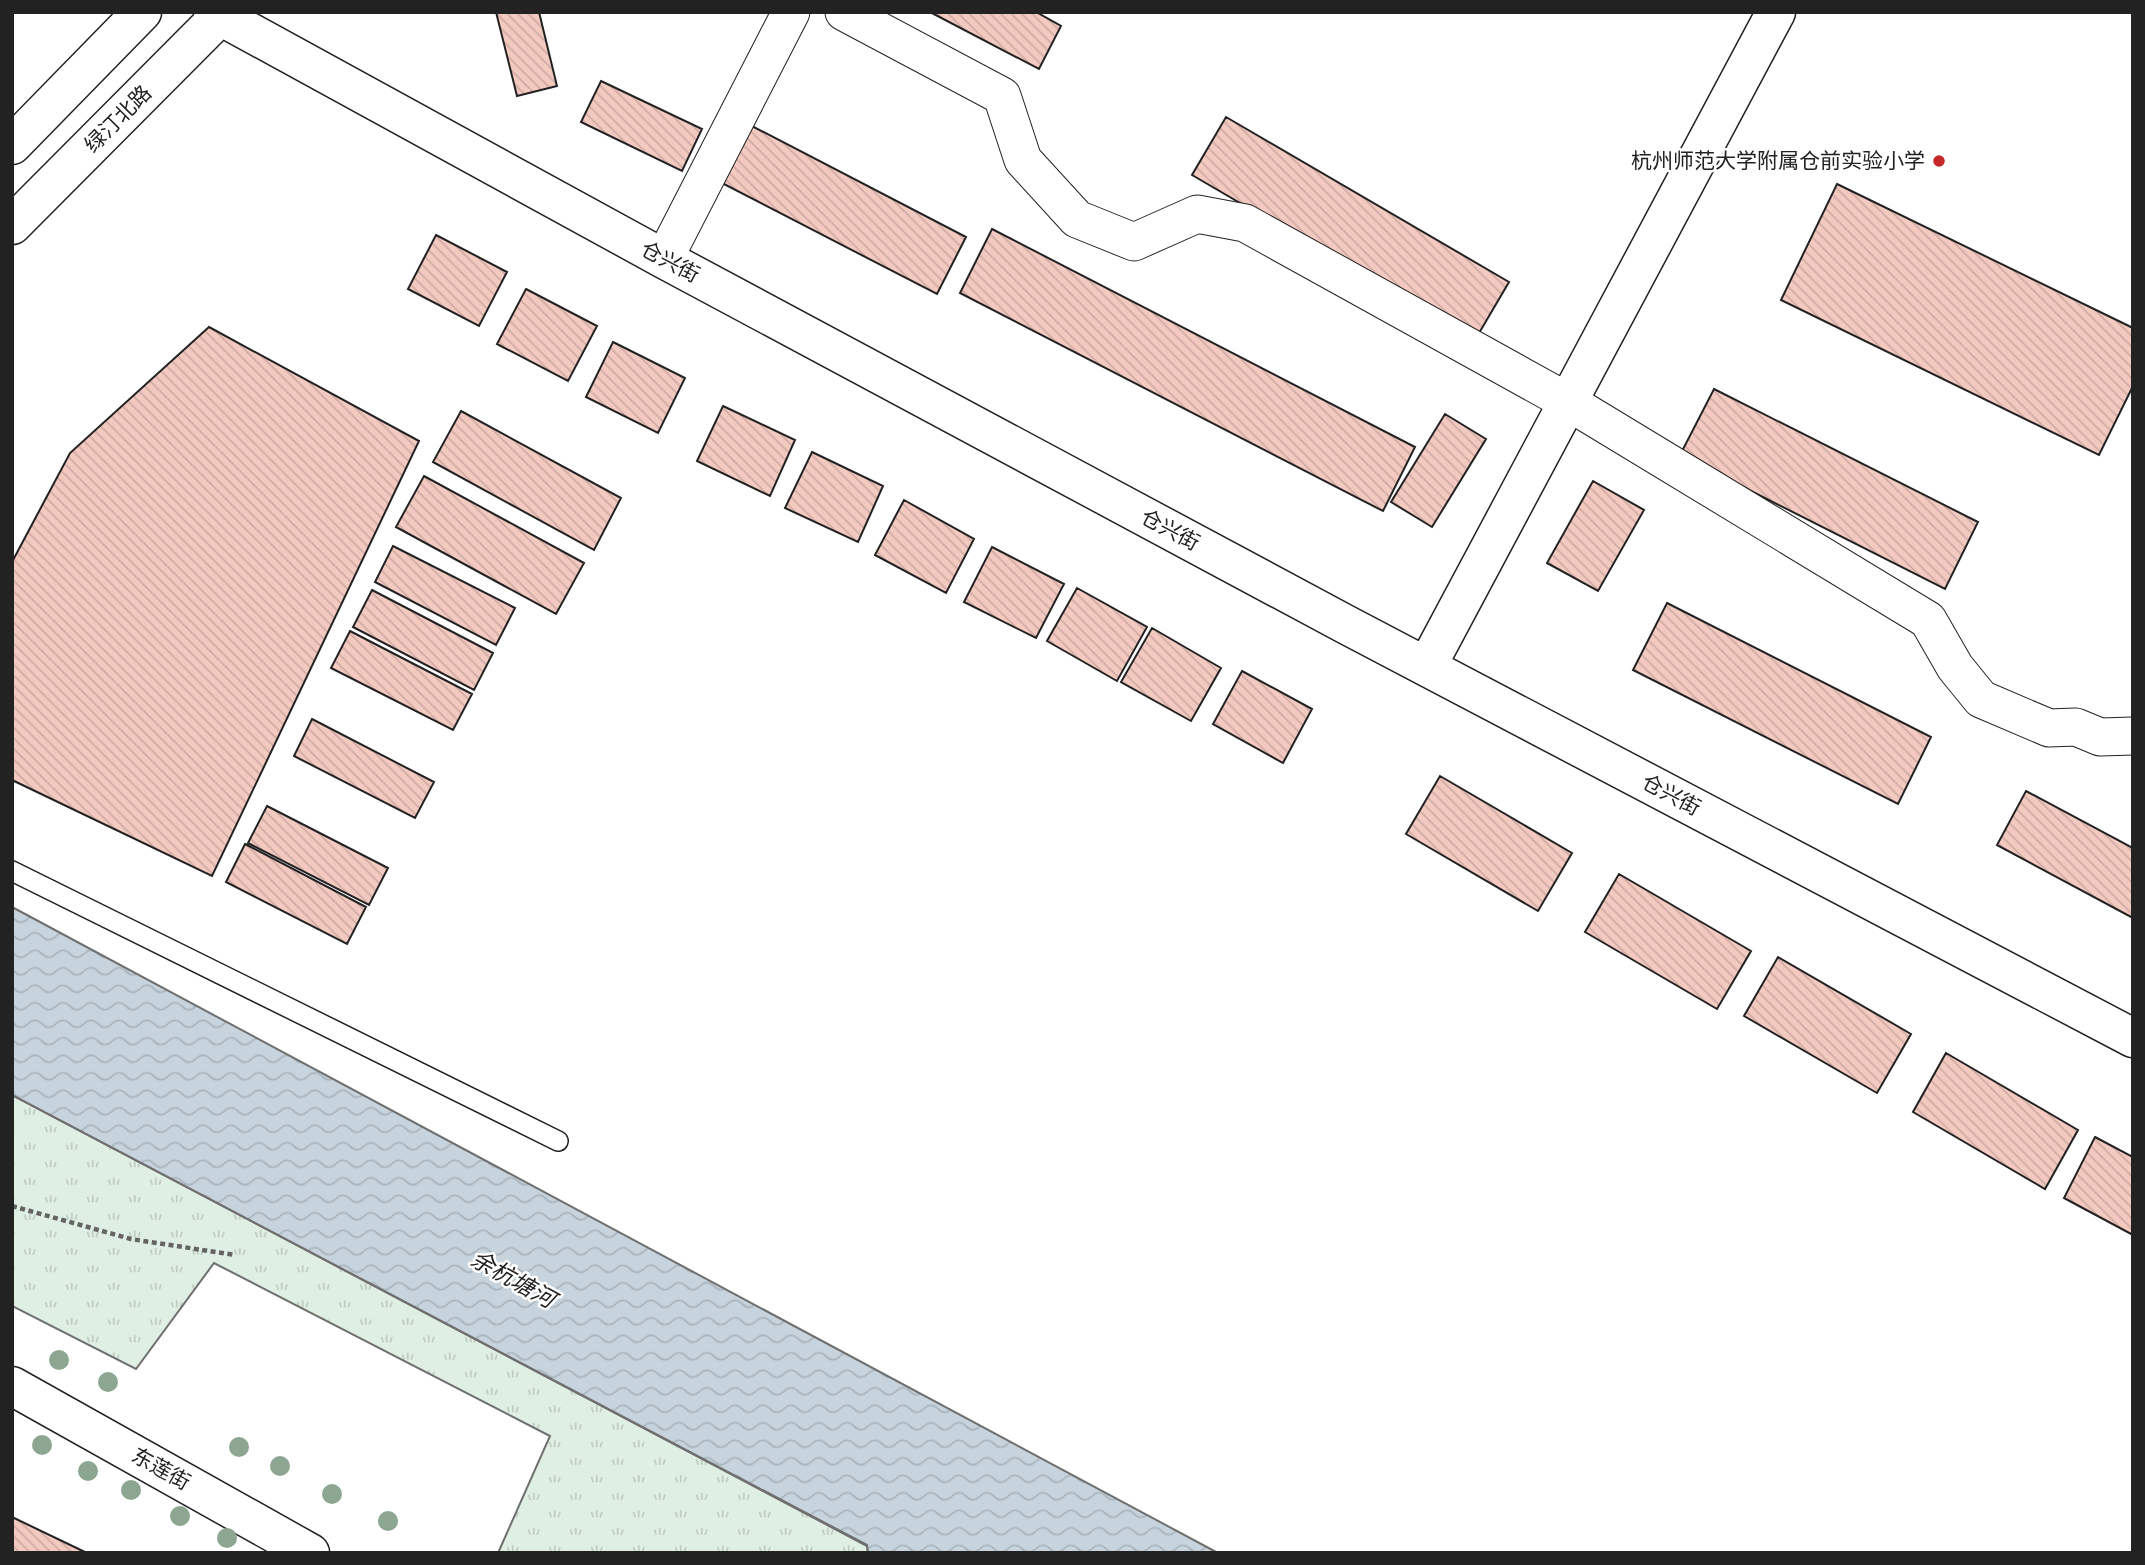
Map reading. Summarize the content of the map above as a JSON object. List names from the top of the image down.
{
  "streets": {
    "street": ["绿汀北路", "仓兴街", "东莲街"]
  },
  "crossings": [
    ["绿汀北路", "仓兴街"]
  ],
  "water": ["余杭塘河"],
  "places": ["杭州师范大学附属仓前实验小学"]
}
